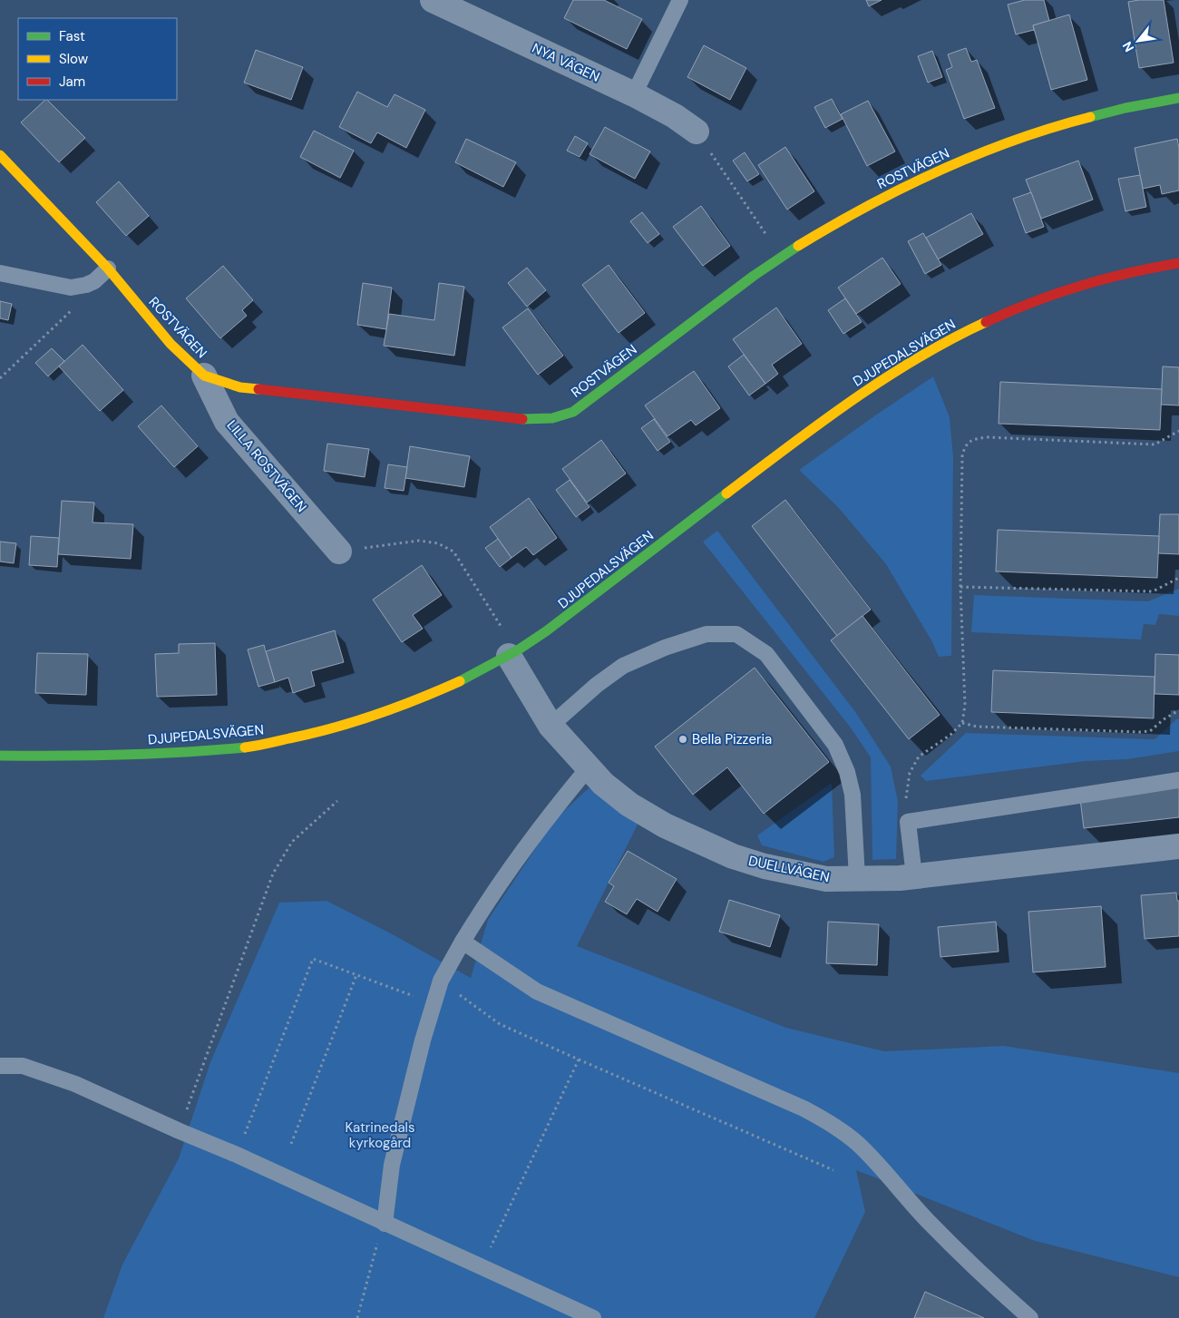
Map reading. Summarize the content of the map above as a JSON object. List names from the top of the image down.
{
  "streets": {
    "street": [
      "NYA VÄGEN",
      "ROSTVÄGEN",
      "DJUPEDALSVÄGEN",
      "LILLA ROSTVÄGEN",
      "DUELLVÄGEN"
    ]
  },
  "crossings": [
    ["ROSTVÄGEN", "LILLA ROSTVÄGEN"],
    ["DJUPEDALSVÄGEN", "DUELLVÄGEN"]
  ],
  "parks": ["Katrinedals kyrkogård"],
  "places": ["Bella Pizzeria"],
  "legend": ["Fast", "Slow", "Jam"],
  "north": "bottom left"
}
